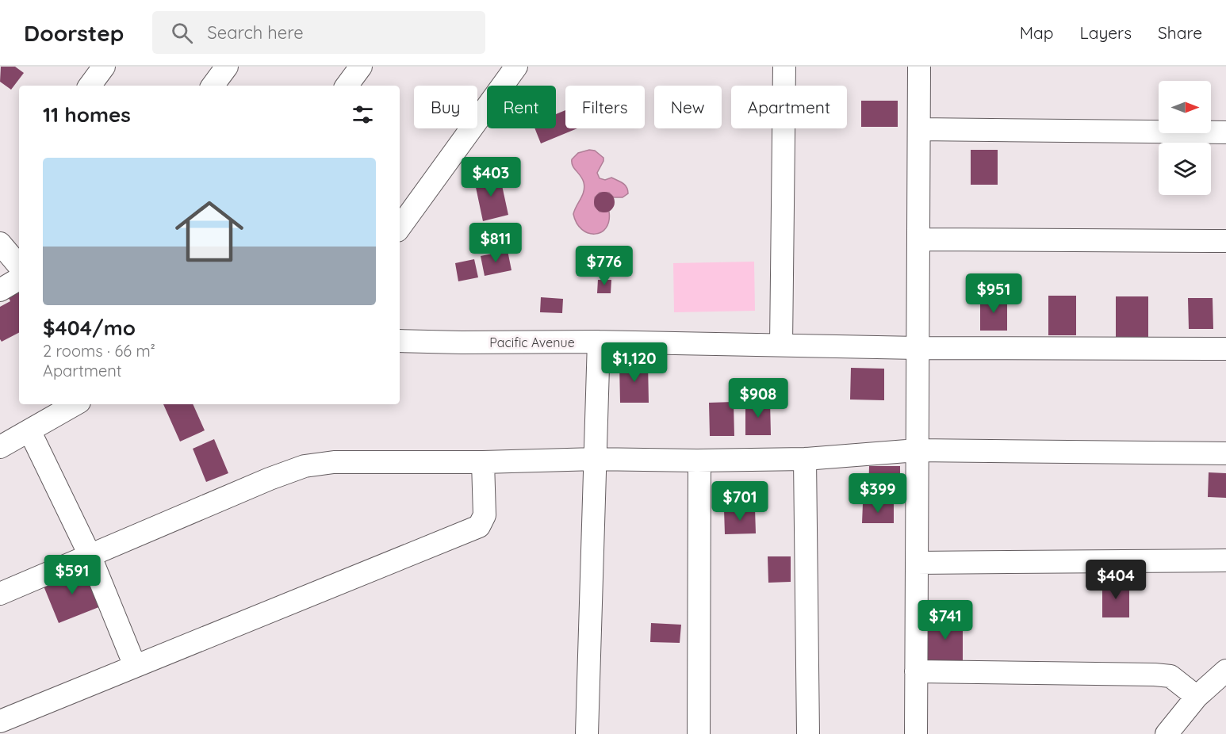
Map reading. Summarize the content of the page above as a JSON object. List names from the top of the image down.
{
  "streets": {
    "street": ["Pacific Avenue"]
  },
  "north": "right",
  "page": {
    "header": "Doorstep",
    "search": "Search here",
    "nav": ["Map", "Layers", "Share"],
    "chip": [
      "Buy",
      "Rent",
      "Filters",
      "New",
      "Apartment"
    ],
    "heading": "11 homes",
    "list": [
      {
        "name": "$404/mo",
        "note": "2 rooms · 66 m² · Apartment"
      }
    ],
    "price": [
      "$403",
      "$811",
      "$776",
      "$951",
      "$1,120",
      "$908",
      "$399",
      "$701",
      "$591",
      "$404",
      "$741"
    ]
  }
}
